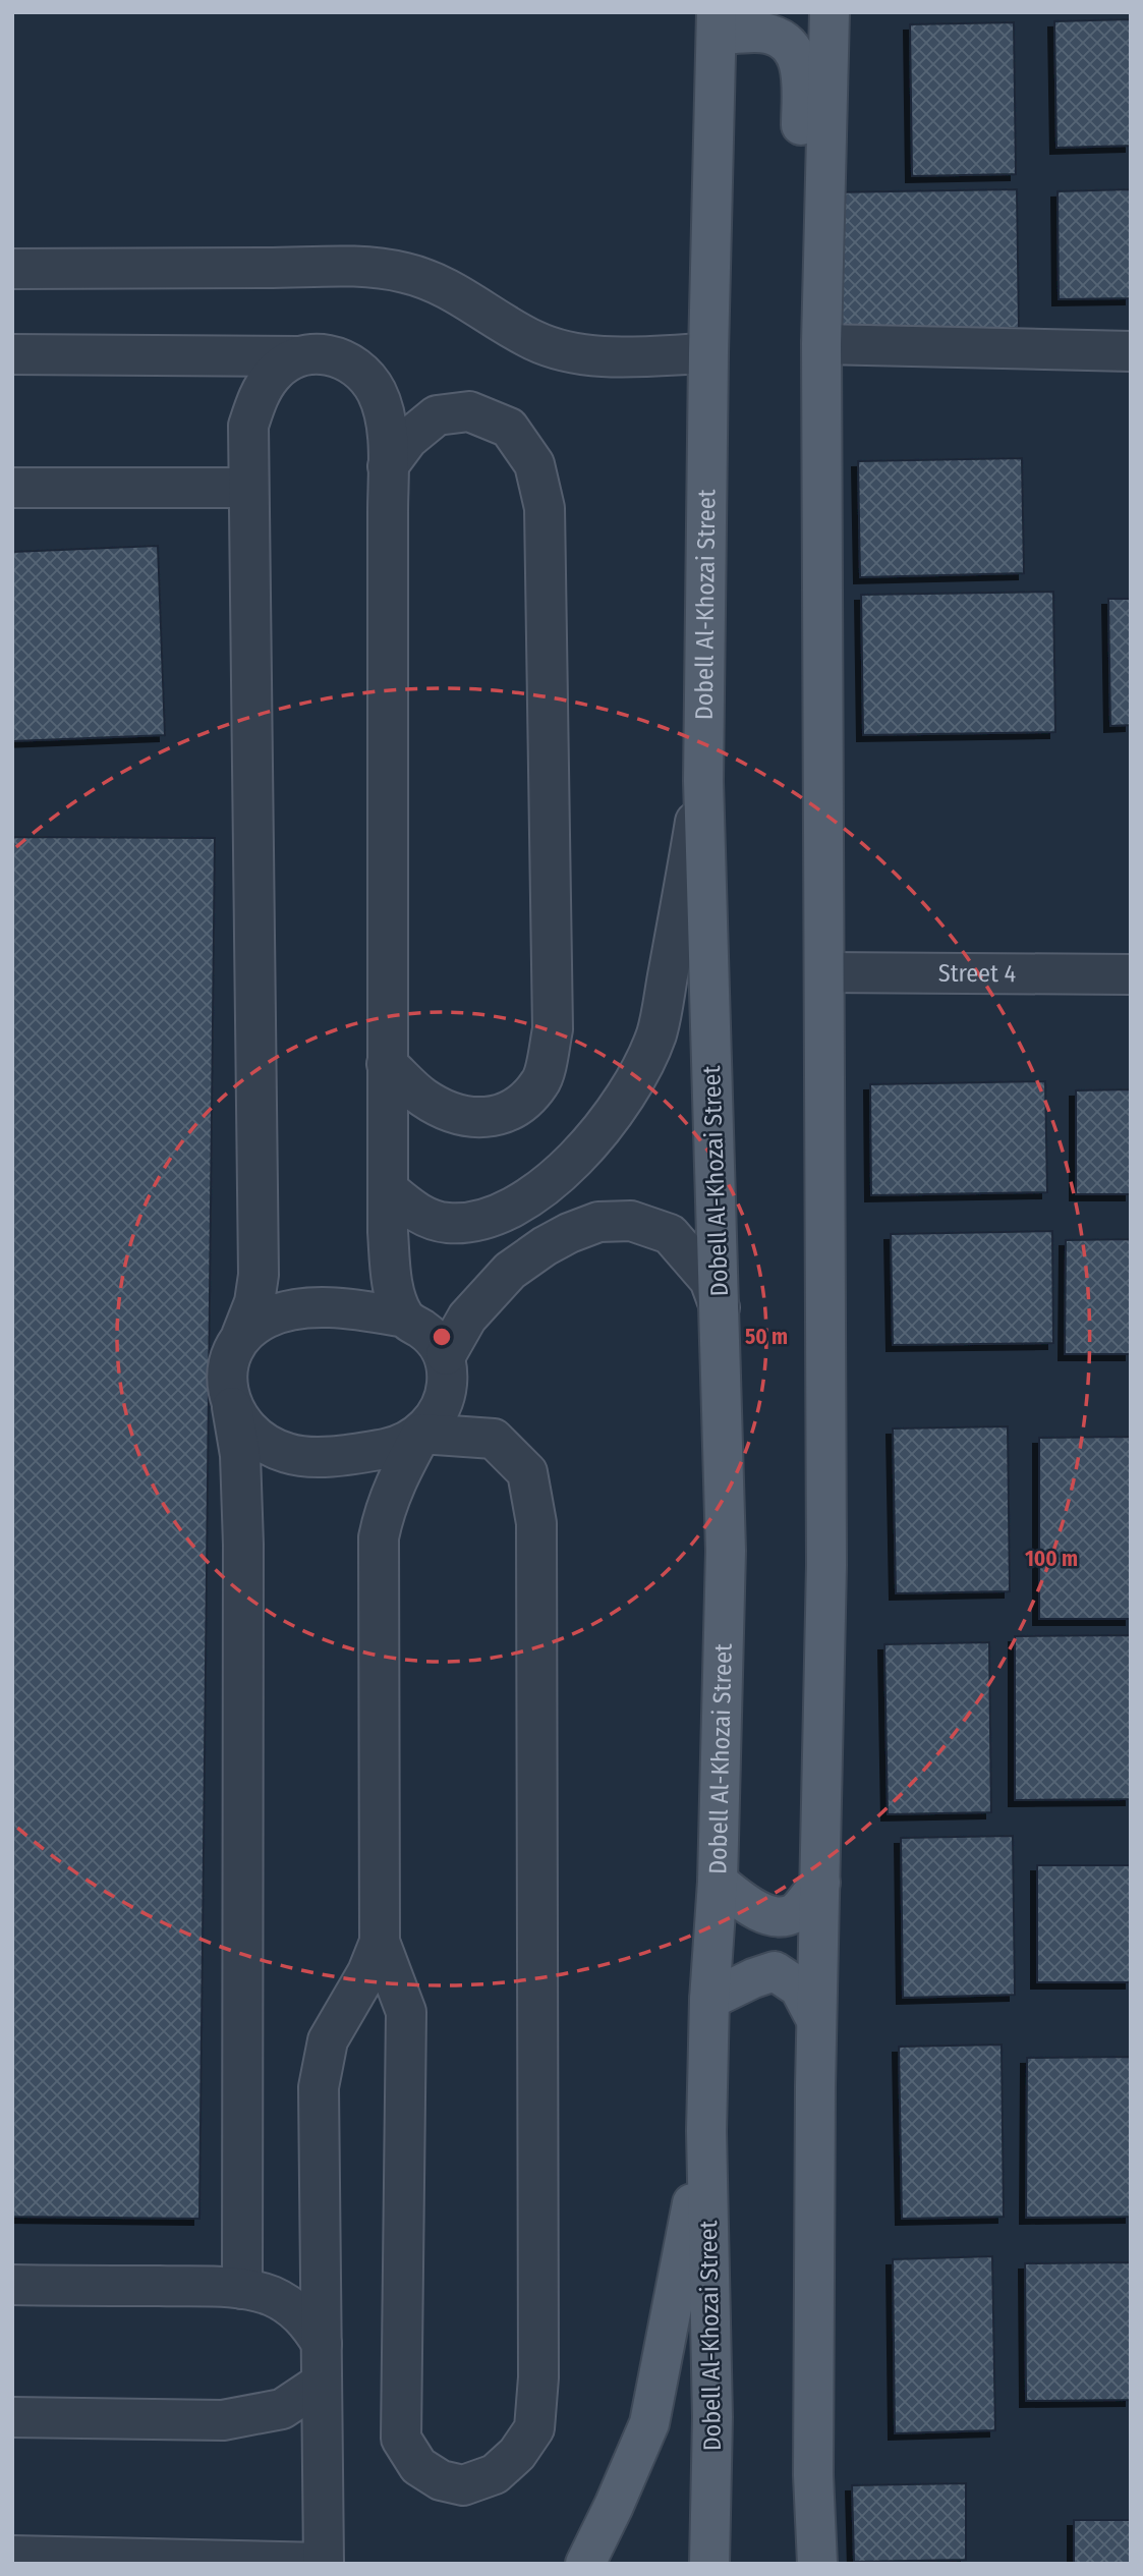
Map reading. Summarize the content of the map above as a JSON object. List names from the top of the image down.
{
  "streets": {
    "main road": ["Dobell Al-Khozai Street"],
    "street": ["Street 4"]
  },
  "rings": ["50 m", "100 m"]
}
